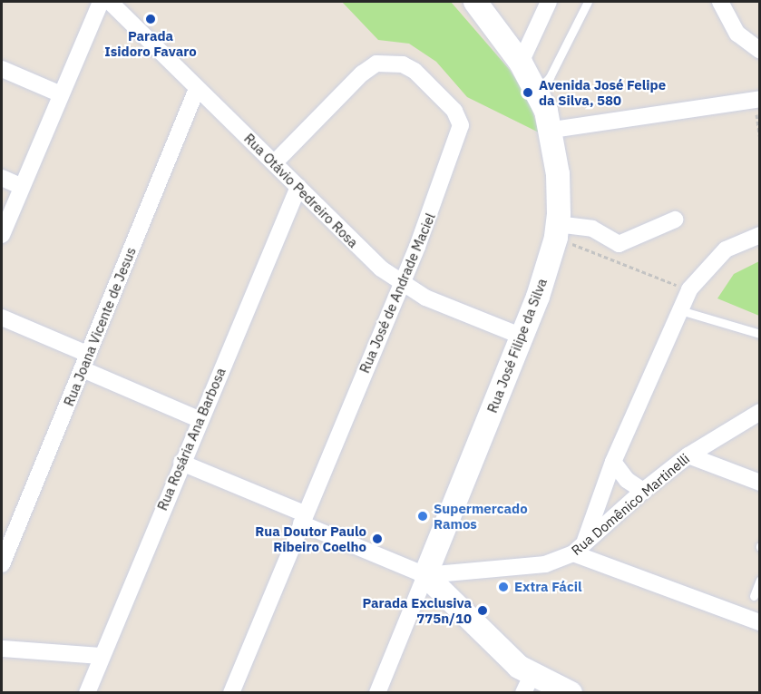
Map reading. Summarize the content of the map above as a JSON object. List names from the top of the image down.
{
  "streets": {
    "main road": ["Rua José Filipe da Silva"],
    "street": [
      "Rua Otávio Pedreiro Rosa",
      "Rua José de Andrade Maciel",
      "Rua Joana Vicente de Jesus",
      "Rua Rosária Ana Barbosa",
      "Rua Domênico Martinelli"
    ]
  },
  "crossings": [
    ["Rua Otávio Pedreiro Rosa", "Rua José de Andrade Maciel"],
    ["Rua Otávio Pedreiro Rosa", "Rua Joana Vicente de Jesus"],
    ["Rua Otávio Pedreiro Rosa", "Rua José Filipe da Silva"],
    ["Rua Otávio Pedreiro Rosa", "Rua Rosária Ana Barbosa"],
    ["Rua José Filipe da Silva", "Rua Domênico Martinelli"]
  ],
  "places": [
    "Parada Isidoro Favaro",
    "Avenida José Felipe da Silva, 580",
    "Supermercado Ramos",
    "Rua Doutor Paulo Ribeiro Coelho",
    "Extra Fácil",
    "Parada Exclusiva 775n/10"
  ]
}
